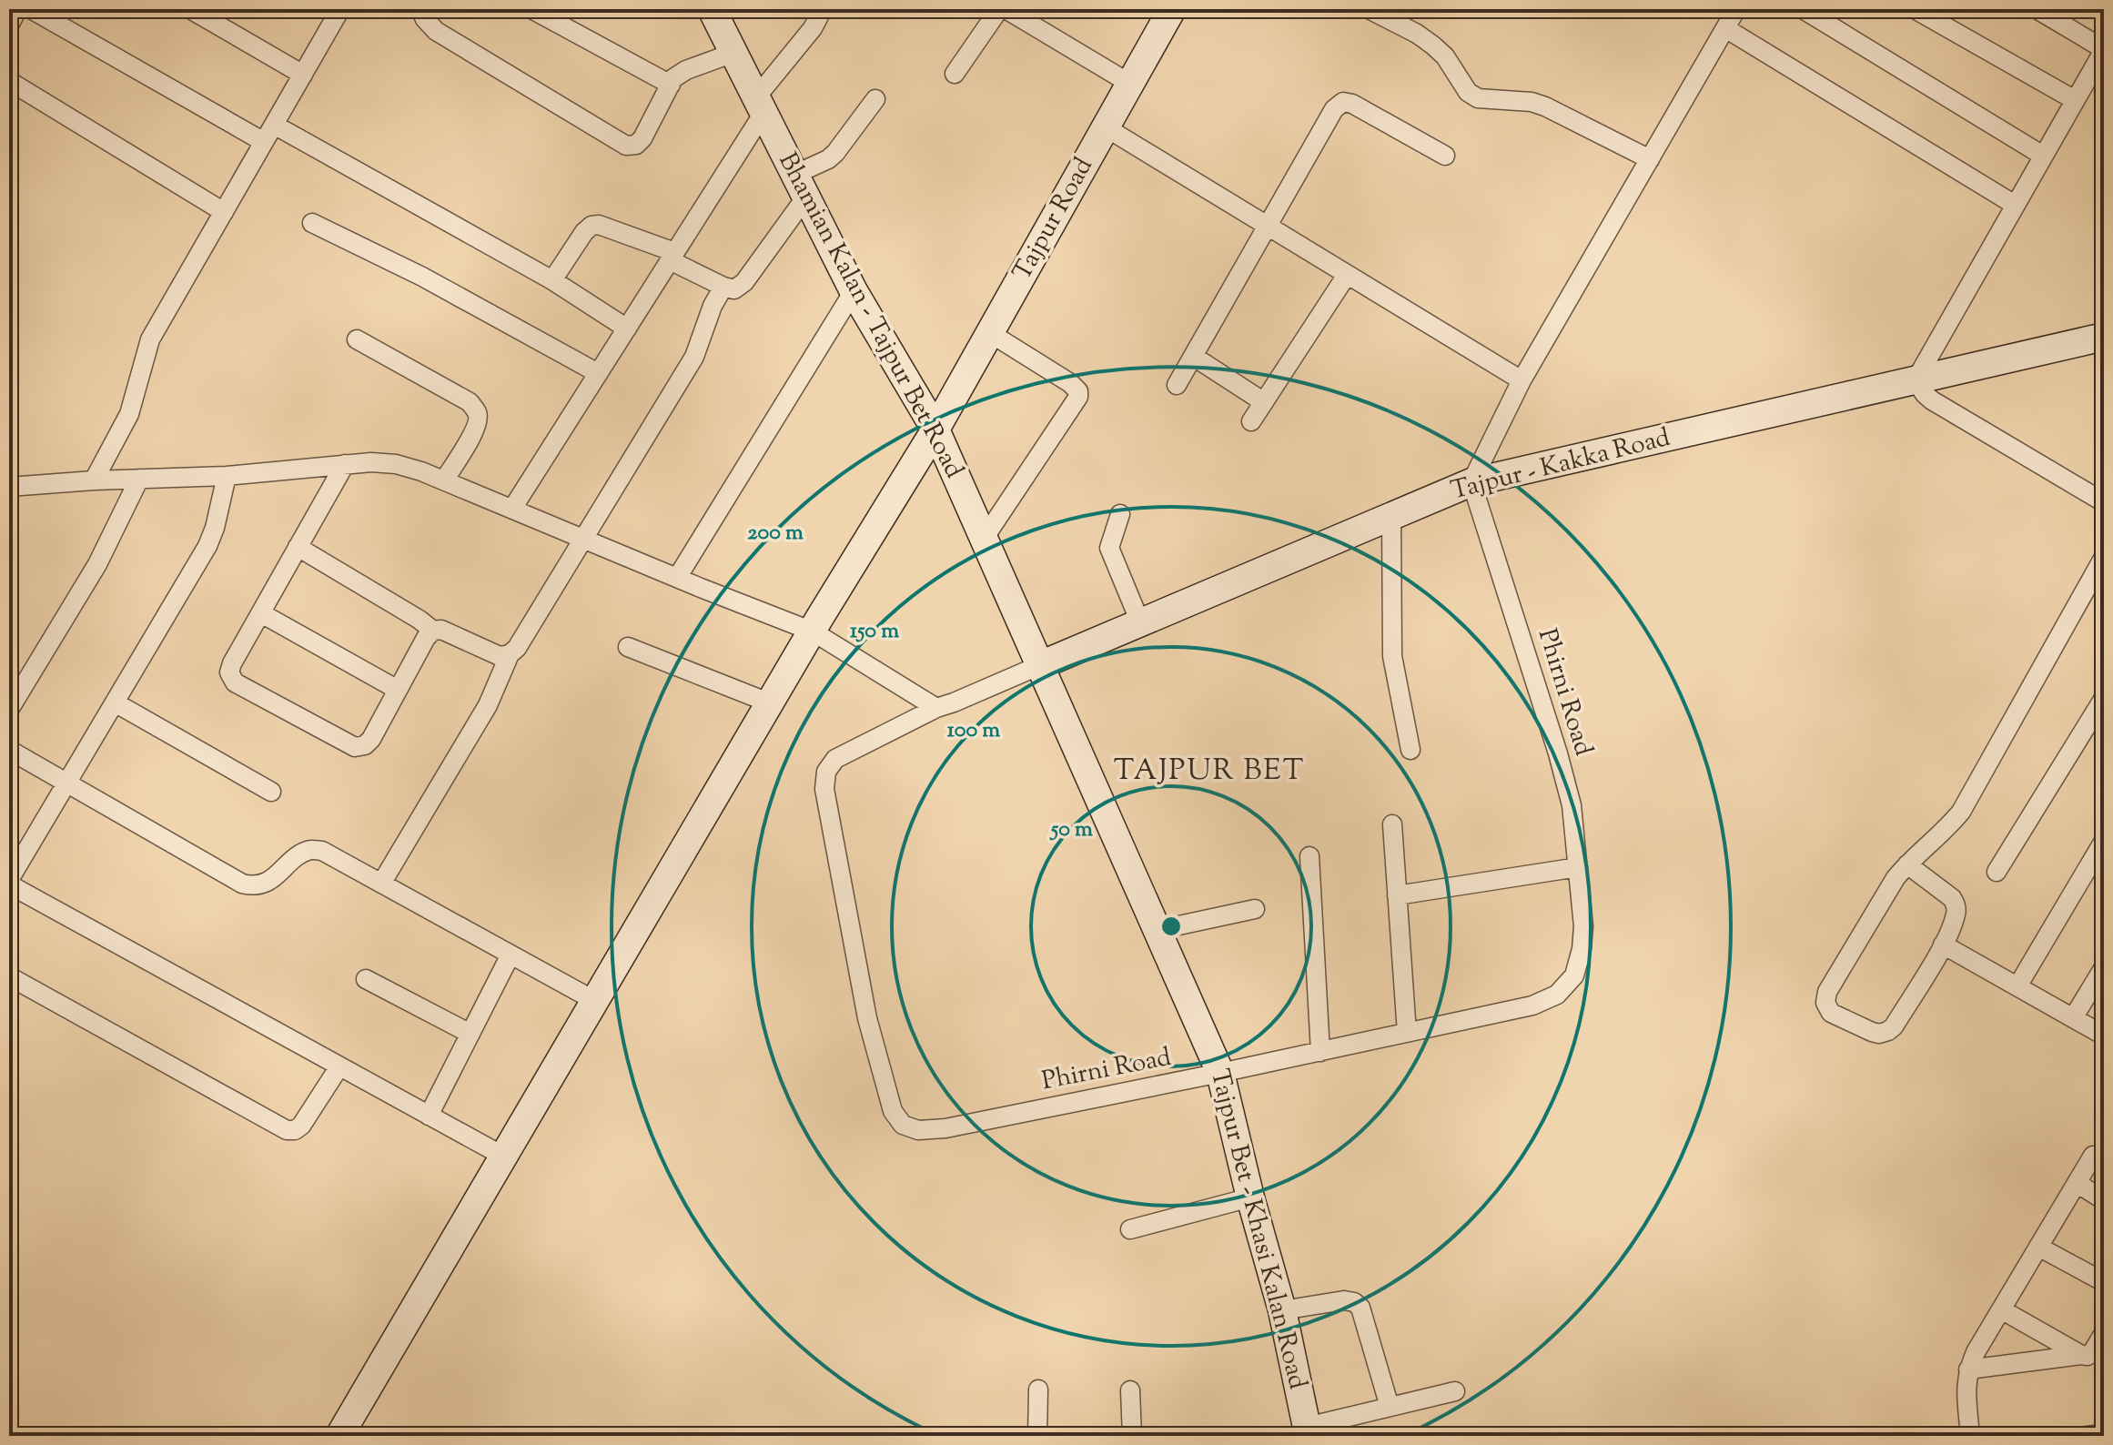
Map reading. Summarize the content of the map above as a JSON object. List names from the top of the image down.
{
  "streets": {
    "street": [
      "Tajpur Road",
      "Bhamian Kalan - Tajpur Bet Road",
      "Tajpur - Kakka Road",
      "Phirni Road",
      "Tajpur Bet - Khasi Kalan Road"
    ]
  },
  "crossings": [
    ["Tajpur Road", "Bhamian Kalan - Tajpur Bet Road"],
    ["Bhamian Kalan - Tajpur Bet Road", "Tajpur - Kakka Road"],
    ["Bhamian Kalan - Tajpur Bet Road", "Phirni Road"],
    ["Bhamian Kalan - Tajpur Bet Road", "Tajpur Bet - Khasi Kalan Road"],
    ["Tajpur - Kakka Road", "Phirni Road"],
    ["Tajpur - Kakka Road", "Tajpur Bet - Khasi Kalan Road"],
    ["Phirni Road", "Tajpur Bet - Khasi Kalan Road"]
  ],
  "districts": ["TAJPUR BET"],
  "rings": [
    "200 m",
    "150 m",
    "100 m",
    "50 m"
  ]
}
